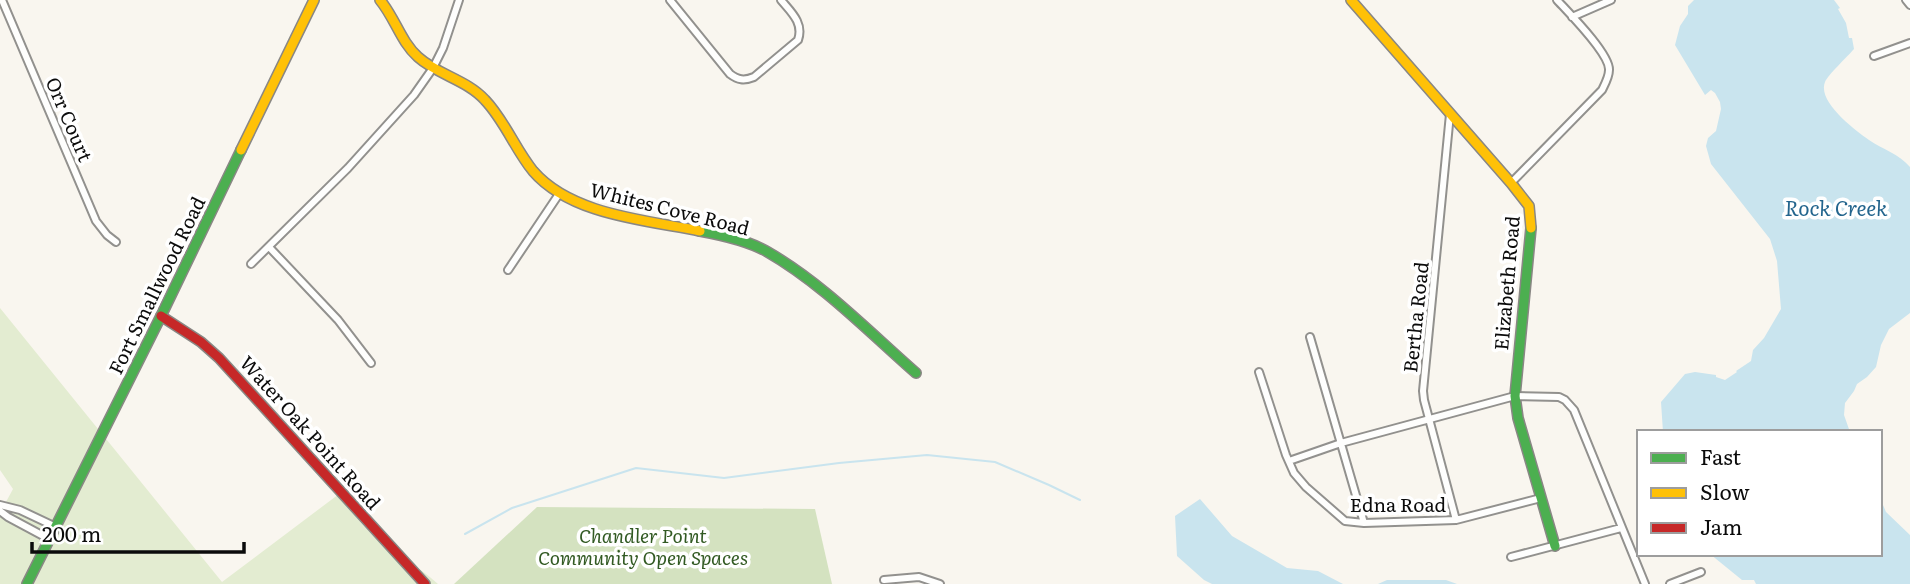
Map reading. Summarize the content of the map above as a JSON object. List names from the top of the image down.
{
  "streets": {
    "street": [
      "Orr Court",
      "Whites Cove Road",
      "Elizabeth Road",
      "Fort Smallwood Road",
      "Bertha Road",
      "Water Oak Point Road",
      "Edna Road"
    ]
  },
  "crossings": [
    ["Elizabeth Road", "Bertha Road"],
    ["Elizabeth Road", "Edna Road"],
    ["Fort Smallwood Road", "Water Oak Point Road"],
    ["Bertha Road", "Edna Road"]
  ],
  "water": ["Rock Creek"],
  "parks": ["Chandler Point Community Open Spaces"],
  "legend": ["Fast", "Slow", "Jam"],
  "scale_bar": "200 m"
}
